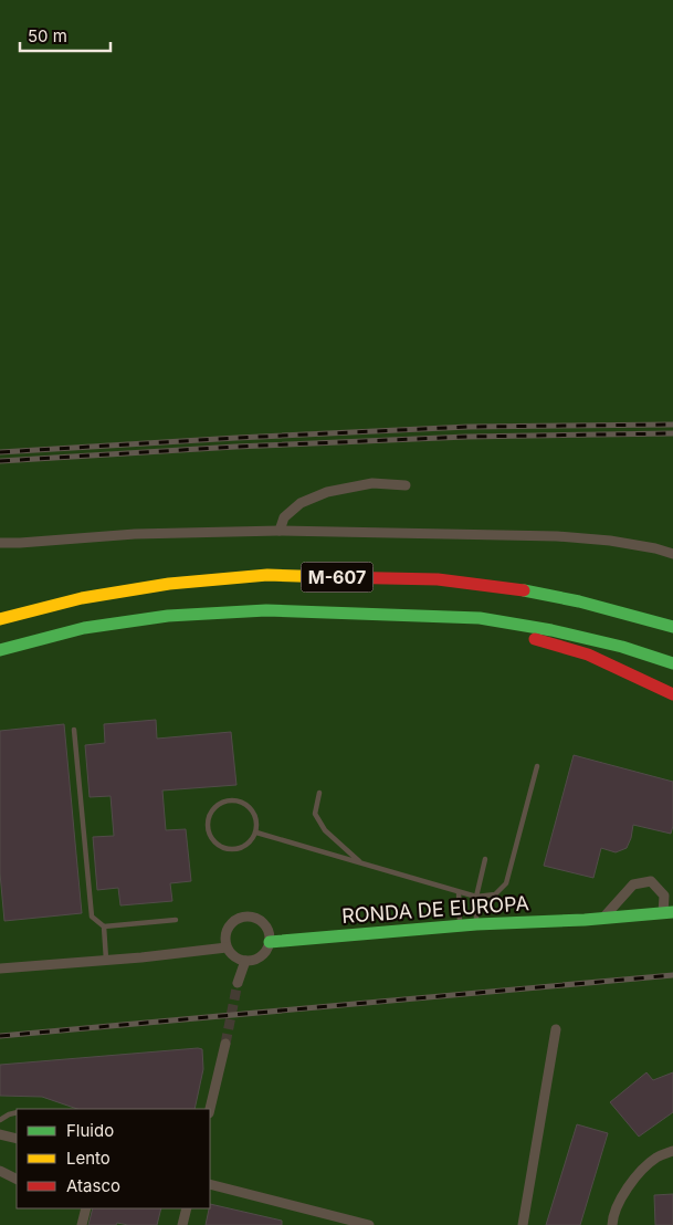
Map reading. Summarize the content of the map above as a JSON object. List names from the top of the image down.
{
  "streets": {
    "main road": ["M-607", "RONDA DE EUROPA"]
  },
  "legend": ["Fluido", "Lento", "Atasco"],
  "scale_bar": "50 m"
}
